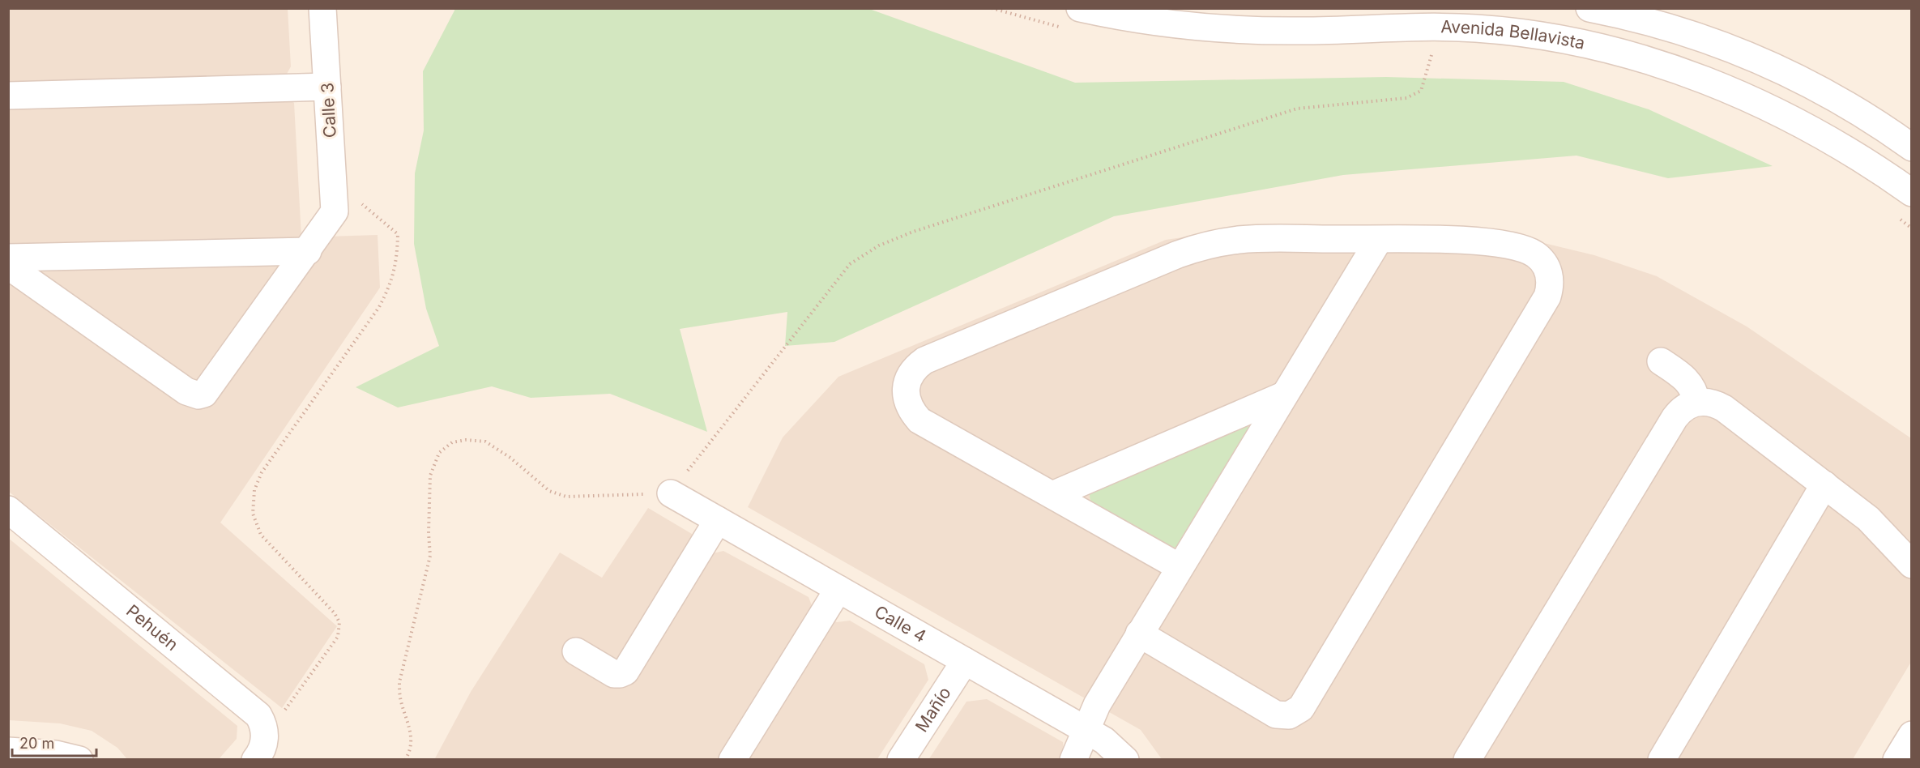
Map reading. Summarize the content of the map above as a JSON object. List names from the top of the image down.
{
  "streets": {
    "street": [
      "Avenida Bellavista",
      "Calle 3",
      "Calle 4",
      "Pehuén",
      "Mañío"
    ]
  },
  "crossings": [
    ["Calle 4", "Mañío"]
  ],
  "scale_bar": "20 m"
}
